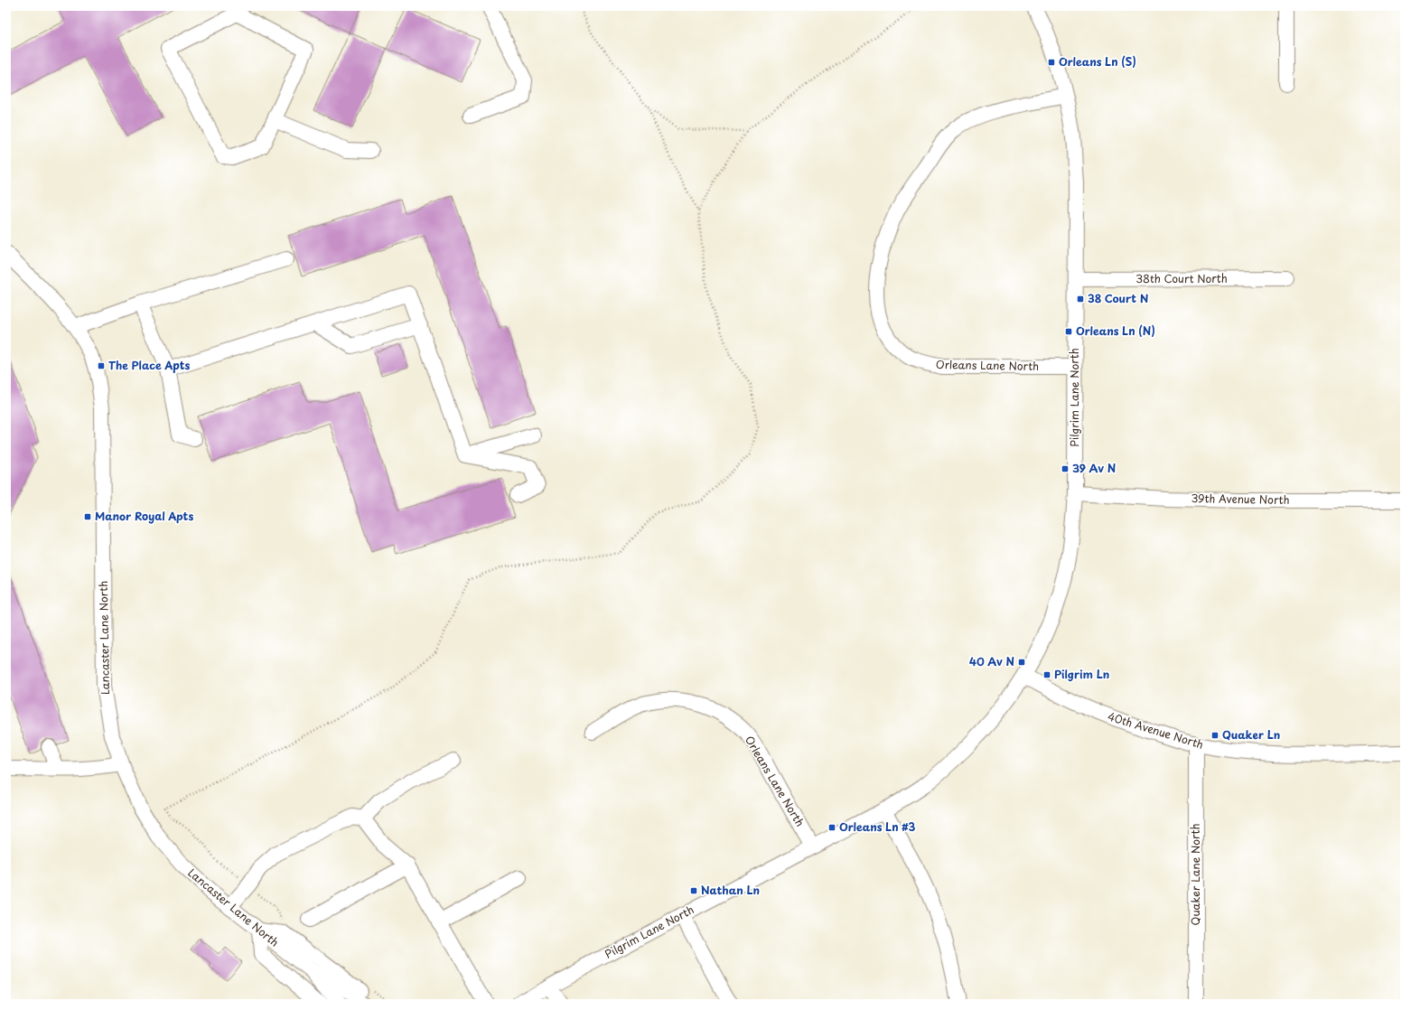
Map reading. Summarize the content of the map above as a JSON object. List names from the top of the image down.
{
  "streets": {
    "street": [
      "38th Court North",
      "Orleans Lane North",
      "Pilgrim Lane North",
      "39th Avenue North",
      "Lancaster Lane North",
      "40th Avenue North",
      "Quaker Lane North"
    ]
  },
  "crossings": [
    ["38th Court North", "Pilgrim Lane North"],
    ["Orleans Lane North", "Pilgrim Lane North"],
    ["Pilgrim Lane North", "39th Avenue North"],
    ["Pilgrim Lane North", "40th Avenue North"],
    ["40th Avenue North", "Quaker Lane North"]
  ],
  "places": {
    "transit": [
      "Orleans Ln (S)",
      "38 Court N",
      "Orleans Ln (N)",
      "The Place Apts",
      "39 Av N",
      "Manor Royal Apts",
      "40 Av N",
      "Pilgrim Ln",
      "Quaker Ln",
      "Orleans Ln #3",
      "Nathan Ln"
    ]
  }
}
